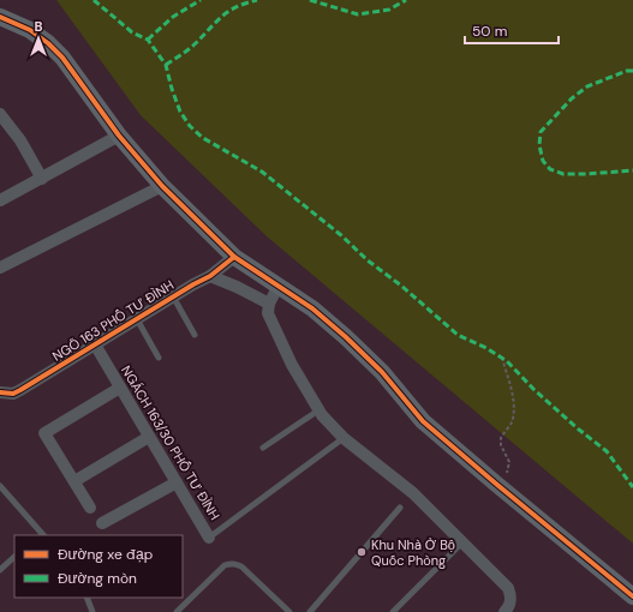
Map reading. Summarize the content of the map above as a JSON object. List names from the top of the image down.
{
  "streets": {
    "street": ["NGÕ 163 PHỐ TƯ ĐÌNH", "NGÁCH 163/30 PHỐ TƯ ĐÌNH"]
  },
  "crossings": [
    ["NGÕ 163 PHỐ TƯ ĐÌNH", "NGÁCH 163/30 PHỐ TƯ ĐÌNH"]
  ],
  "places": ["Khu Nhà Ở Bộ Quốc Phòng"],
  "legend": ["Đường xe đạp", "Đường mòn"],
  "scale_bar": "50 m",
  "north": "top"
}
